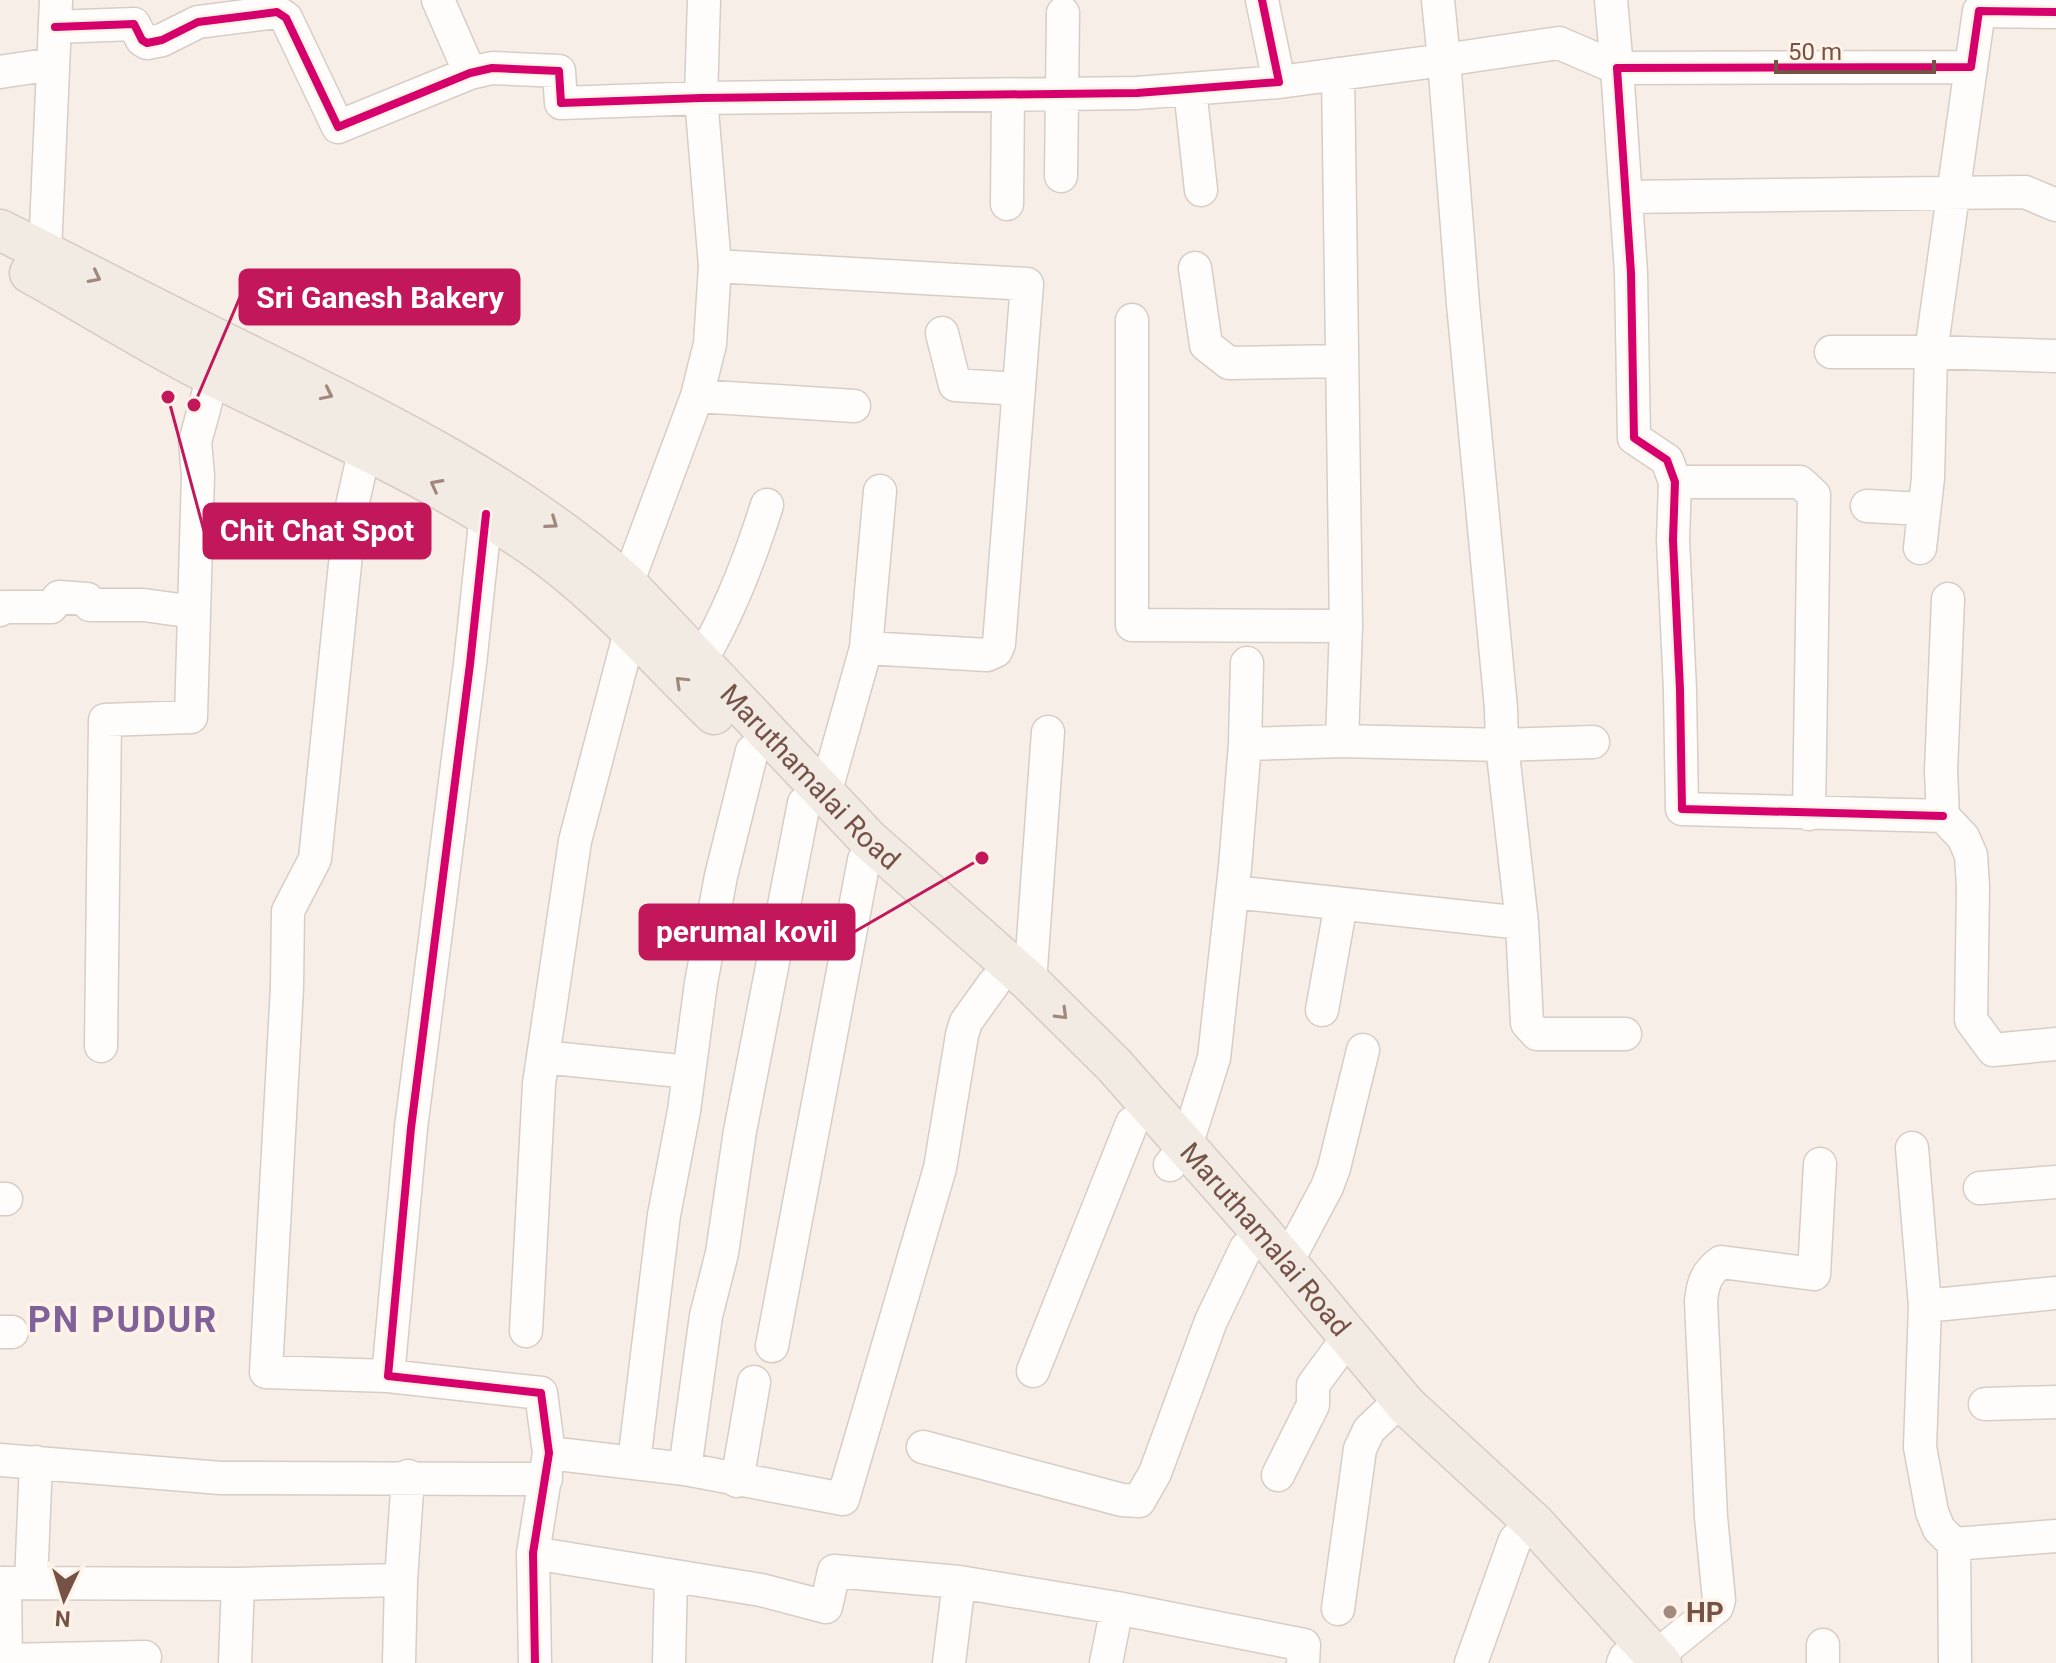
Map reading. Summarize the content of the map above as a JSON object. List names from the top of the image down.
{
  "streets": {
    "main road": ["Maruthamalai Road"]
  },
  "districts": ["PN PUDUR"],
  "places": [
    "Chit Chat Spot",
    "Sri Ganesh Bakery",
    "perumal kovil",
    "HP"
  ],
  "scale_bar": "50 m",
  "north": "bottom"
}
